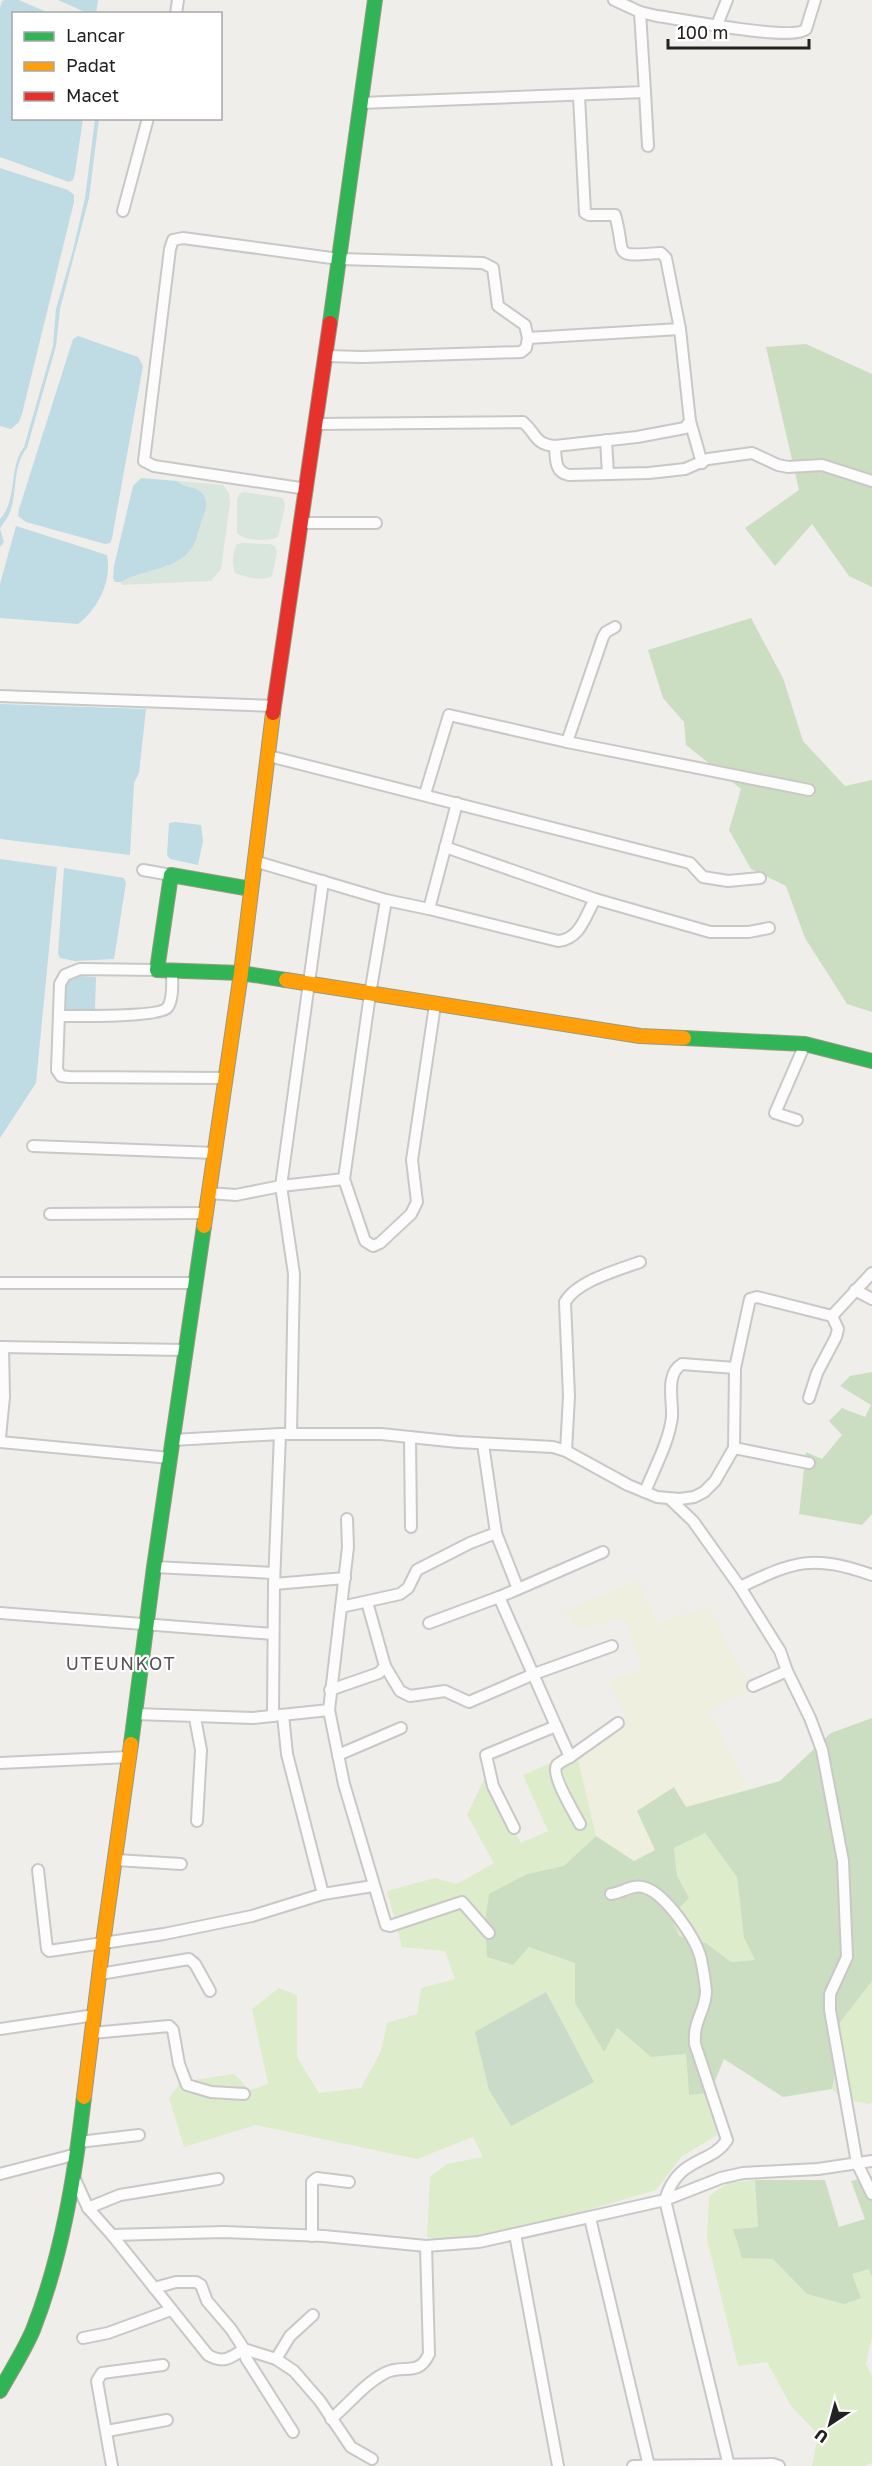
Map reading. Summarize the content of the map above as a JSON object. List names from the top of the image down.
{
  "districts": ["UTEUNKOT"],
  "legend": ["Lancar", "Padat", "Macet"],
  "scale_bar": "100 m",
  "north": "bottom left"
}
